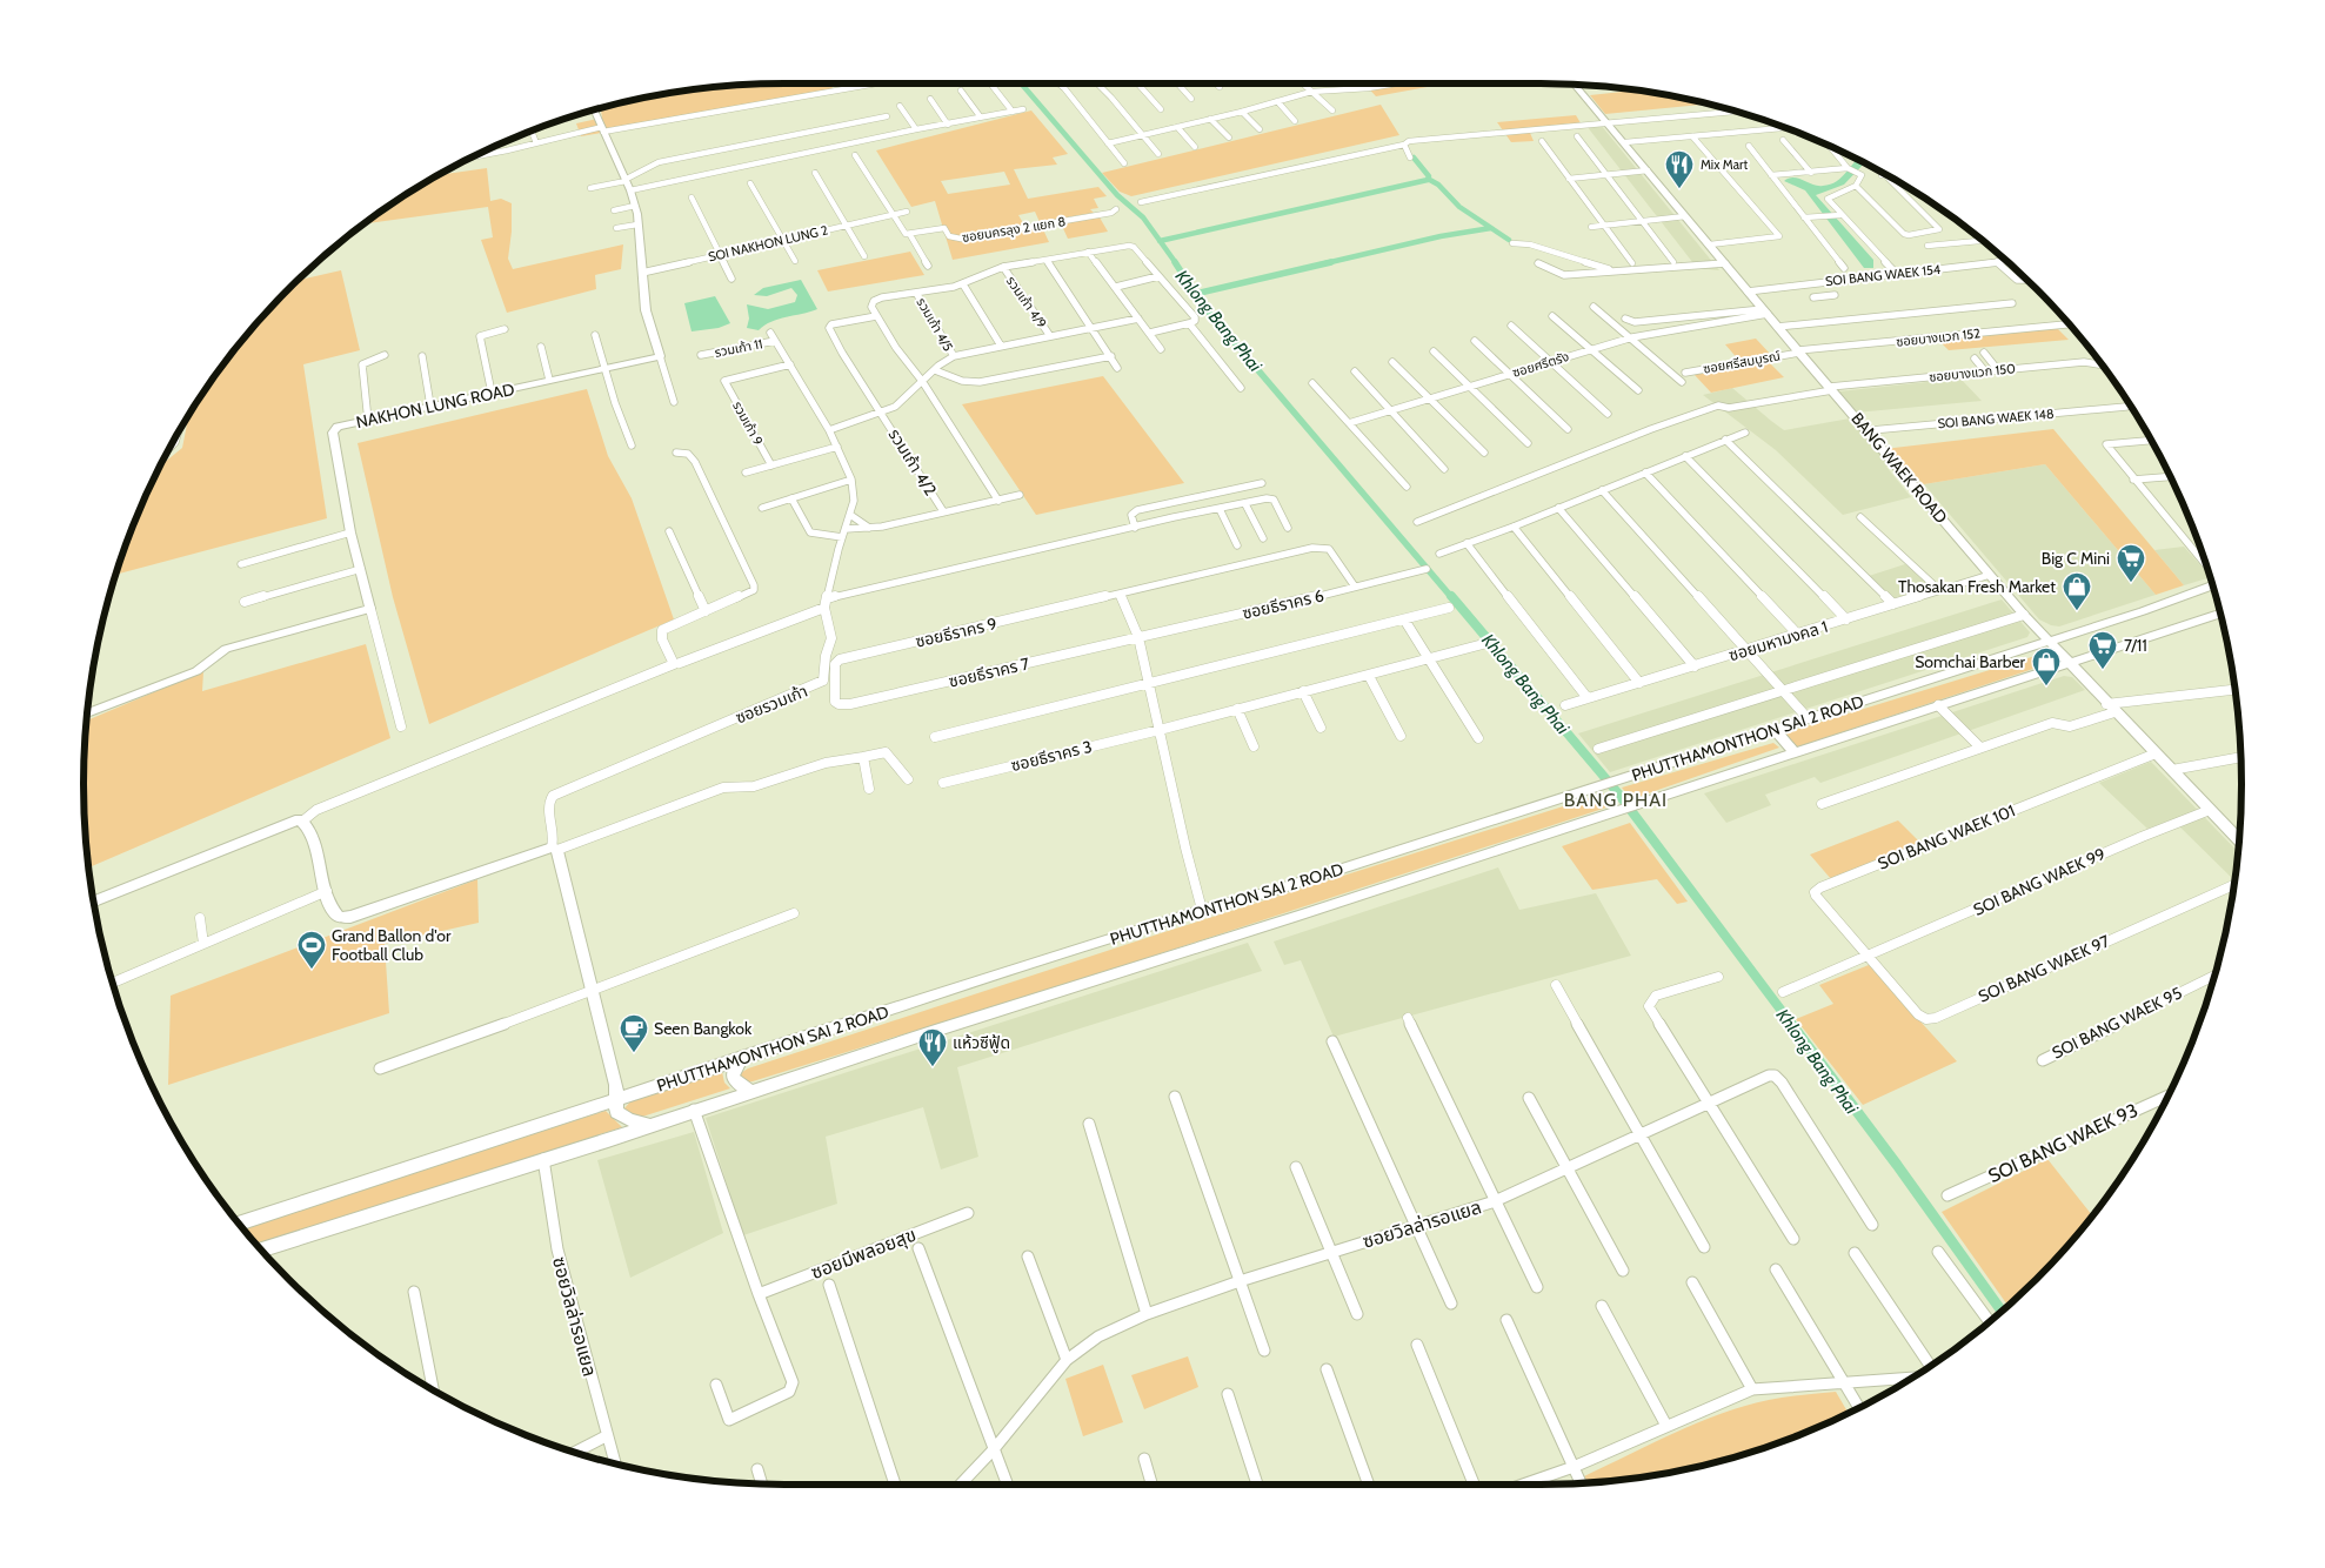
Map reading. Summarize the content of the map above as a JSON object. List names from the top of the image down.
{
  "streets": {
    "main road": ["NAKHON LUNG ROAD", "BANG WAEK ROAD", "PHUTTHAMONTHON SAI 2 ROAD"],
    "street": [
      "ซอยนครลุง 2 แยก 8",
      "SOI NAKHON LUNG 2",
      "SOI BANG WAEK 154",
      "รวมเก้า 4/9",
      "รวมเก้า 4/5",
      "ซอยบางแวก 152",
      "รวมเก้า 11",
      "ซอยศรีสมบูรณ์",
      "ซอยศรีตรัง",
      "ซอยบางแวก 150",
      "SOI BANG WAEK 148",
      "รวมเก้า 9",
      "รวมเก้า 4/2",
      "ซอยธีราคร 6",
      "ซอยธีราคร 9",
      "ซอยมหามงคล 1",
      "ซอยธีราคร 7",
      "ซอยรวมเก้า",
      "ซอยธีราคร 3",
      "SOI BANG WAEK 101",
      "SOI BANG WAEK 99",
      "SOI BANG WAEK 97",
      "SOI BANG WAEK 95",
      "SOI BANG WAEK 93",
      "ซอยวิลล่ารอแยล",
      "ซอยมีพลอยสุข"
    ]
  },
  "crossings": [
    ["SOI BANG WAEK 154", "BANG WAEK ROAD"],
    ["ซอยบางแวก 152", "ซอยศรีสมบูรณ์"],
    ["ซอยบางแวก 152", "BANG WAEK ROAD"],
    ["ซอยศรีสมบูรณ์", "BANG WAEK ROAD"],
    ["ซอยศรีตรัง", "BANG WAEK ROAD"],
    ["ซอยบางแวก 150", "BANG WAEK ROAD"],
    ["SOI BANG WAEK 148", "BANG WAEK ROAD"],
    ["BANG WAEK ROAD", "ซอยมหามงคล 1"],
    ["BANG WAEK ROAD", "PHUTTHAMONTHON SAI 2 ROAD"],
    ["BANG WAEK ROAD", "SOI BANG WAEK 101"],
    ["BANG WAEK ROAD", "SOI BANG WAEK 99"],
    ["ซอยธีราคร 6", "ซอยธีราคร 9"],
    ["ซอยธีราคร 6", "ซอยธีราคร 7"],
    ["ซอยธีราคร 9", "ซอยธีราคร 7"],
    ["PHUTTHAMONTHON SAI 2 ROAD", "ซอยวิลล่ารอแยล"],
    ["SOI BANG WAEK 101", "SOI BANG WAEK 99"],
    ["SOI BANG WAEK 101", "SOI BANG WAEK 97"],
    ["SOI BANG WAEK 99", "SOI BANG WAEK 97"]
  ],
  "districts": ["BANG PHAI"],
  "water": ["Khlong Bang Phai"],
  "places": {
    "restaurant": ["Mix Mart", "แห้วซีฟู้ด"],
    "supermarket": ["Big C Mini", "7/11"],
    "shop": ["Thosakan Fresh Market", "Somchai Barber"],
    "sports": ["Grand Ballon d'or Football Club"],
    "cafe": ["Seen Bangkok"]
  }
}
